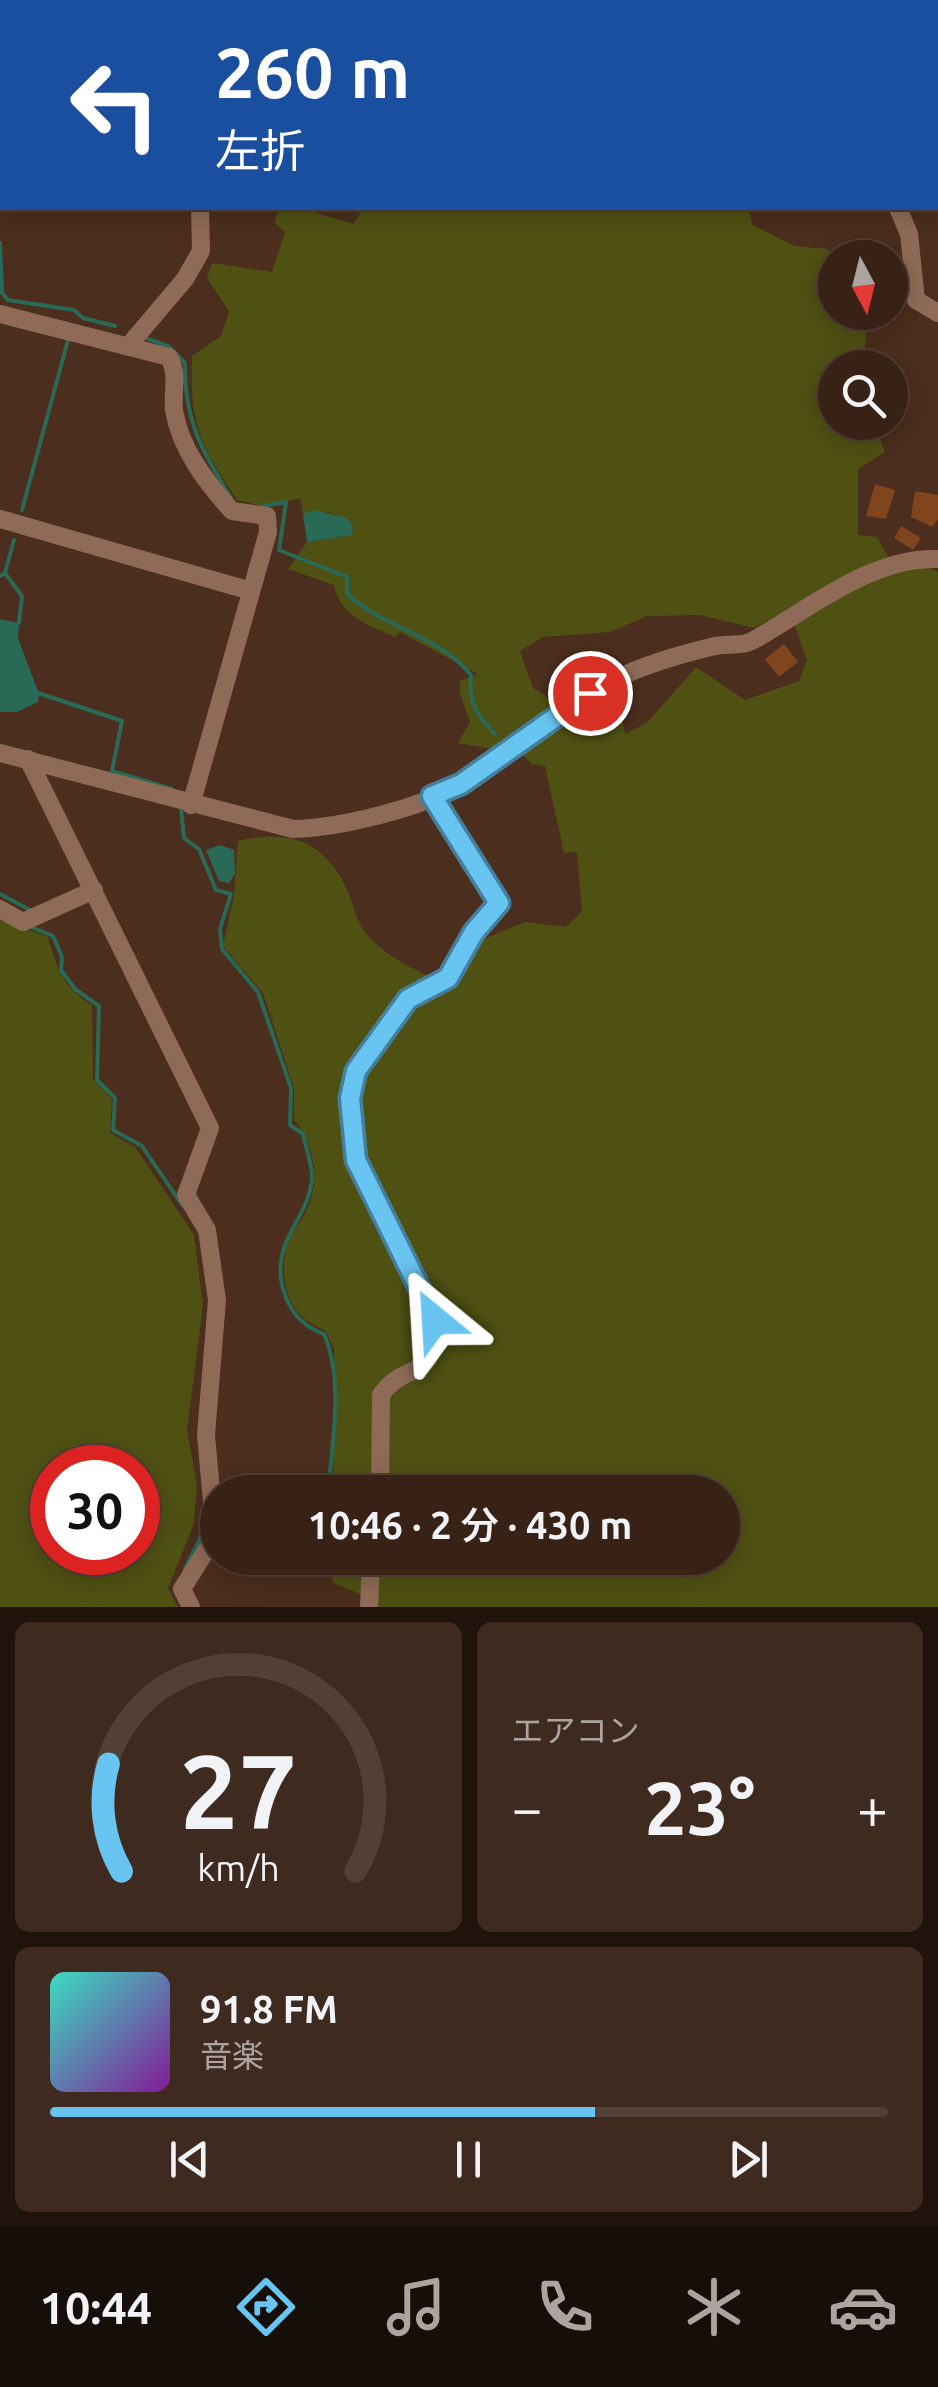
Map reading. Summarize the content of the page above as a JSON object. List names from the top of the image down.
{
  "north": "bottom",
  "page": {
    "turn": ["260 m", "左折"],
    "limit": "30",
    "trip": "10:46 · 2 分 · 430 m",
    "tile": "エアコン",
    "heat": ["−", "23°", "+"],
    "song": ["91.8 FM", "音楽"],
    "tabs": "10:44",
    "gauge": ["27", "km/h"]
  }
}
